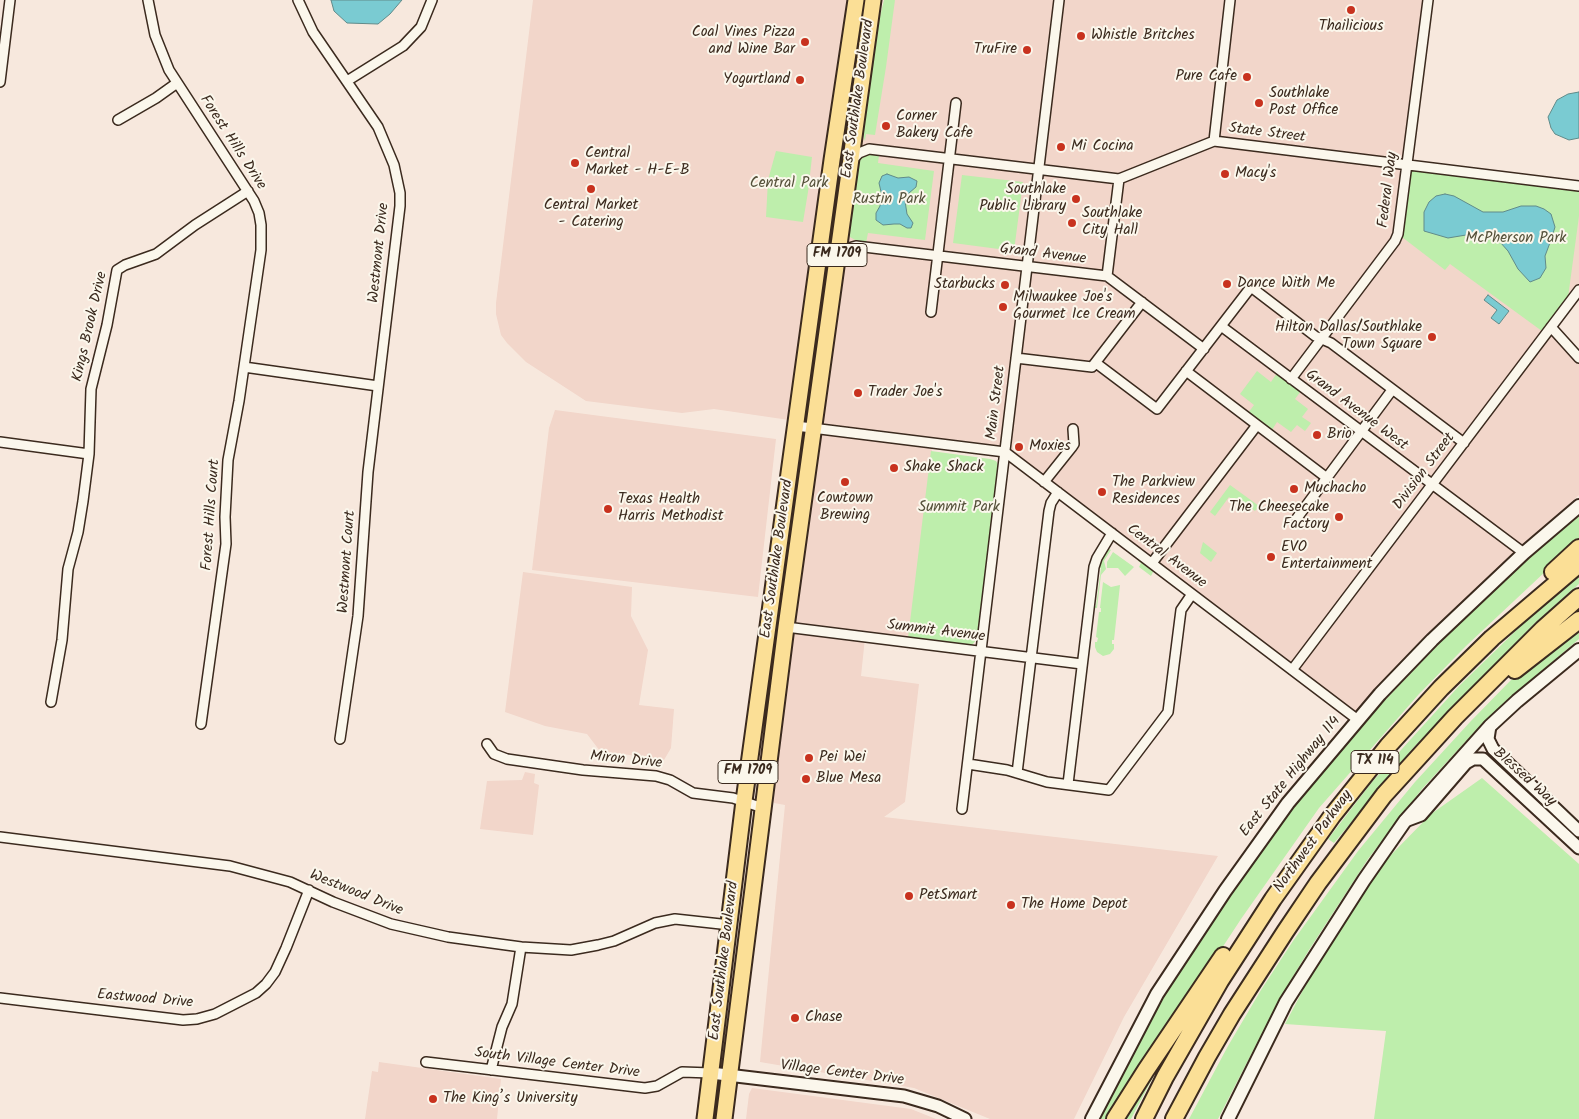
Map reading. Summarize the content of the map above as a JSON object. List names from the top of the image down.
{
  "streets": {
    "highway": ["TX 114", "Northwest Parkway"],
    "main road": ["East Southlake Boulevard", "FM 1709", "East State Highway 114"],
    "street": [
      "State Street",
      "Forest Hills Drive",
      "Federal Way",
      "Westmont Drive",
      "Grand Avenue",
      "Kings Brook Drive",
      "Main Street",
      "Grand Avenue West",
      "Division Street",
      "Forest Hills Court",
      "Central Avenue",
      "Westmont Court",
      "Summit Avenue",
      "Miron Drive",
      "Blessed Way",
      "Westwood Drive",
      "Eastwood Drive",
      "South Village Center Drive",
      "Village Center Drive"
    ]
  },
  "crossings": [
    ["East Southlake Boulevard", "Summit Avenue"],
    ["East Southlake Boulevard", "Miron Drive"],
    ["East Southlake Boulevard", "Westwood Drive"],
    ["East Southlake Boulevard", "South Village Center Drive"],
    ["East Southlake Boulevard", "Village Center Drive"],
    ["State Street", "Federal Way"],
    ["State Street", "Main Street"],
    ["Forest Hills Drive", "Kings Brook Drive"],
    ["Forest Hills Drive", "Forest Hills Court"],
    ["Federal Way", "Grand Avenue West"],
    ["Westmont Drive", "Westmont Court"],
    ["Grand Avenue", "Main Street"],
    ["Main Street", "Central Avenue"],
    ["Main Street", "Summit Avenue"],
    ["Grand Avenue West", "Division Street"],
    ["Grand Avenue West", "East State Highway 114"],
    ["Division Street", "Central Avenue"],
    ["Central Avenue", "East State Highway 114"],
    ["Westwood Drive", "Eastwood Drive"],
    ["South Village Center Drive", "Village Center Drive"]
  ],
  "parks": [
    "Central Park",
    "Rustin Park",
    "McPherson Park",
    "Summit Park"
  ],
  "places": [
    "Thailicious",
    "Whistle Britches",
    "Coal Vines Pizza and Wine Bar",
    "TruFire",
    "Pure Cafe",
    "Yogurtland",
    "Southlake Post Office",
    "Corner Bakery Cafe",
    "Mi Cocina",
    "Central Market - H-E-B",
    "Macy's",
    "Central Market - Catering",
    "Southlake Public Library",
    "Southlake City Hall",
    "Dance With Me",
    "Starbucks",
    "Milwaukee Joe's Gourmet Ice Cream",
    "Hilton Dallas/Southlake Town Square",
    "Trader Joe's",
    "Brio",
    "Moxies",
    "Shake Shack",
    "Cowtown Brewing",
    "Muchacho",
    "The Parkview Residences",
    "Texas Health Harris Methodist",
    "The Cheesecake Factory",
    "EVO Entertainment",
    "Pei Wei",
    "Blue Mesa",
    "PetSmart",
    "The Home Depot",
    "Chase",
    "The King’s University"
  ]
}
